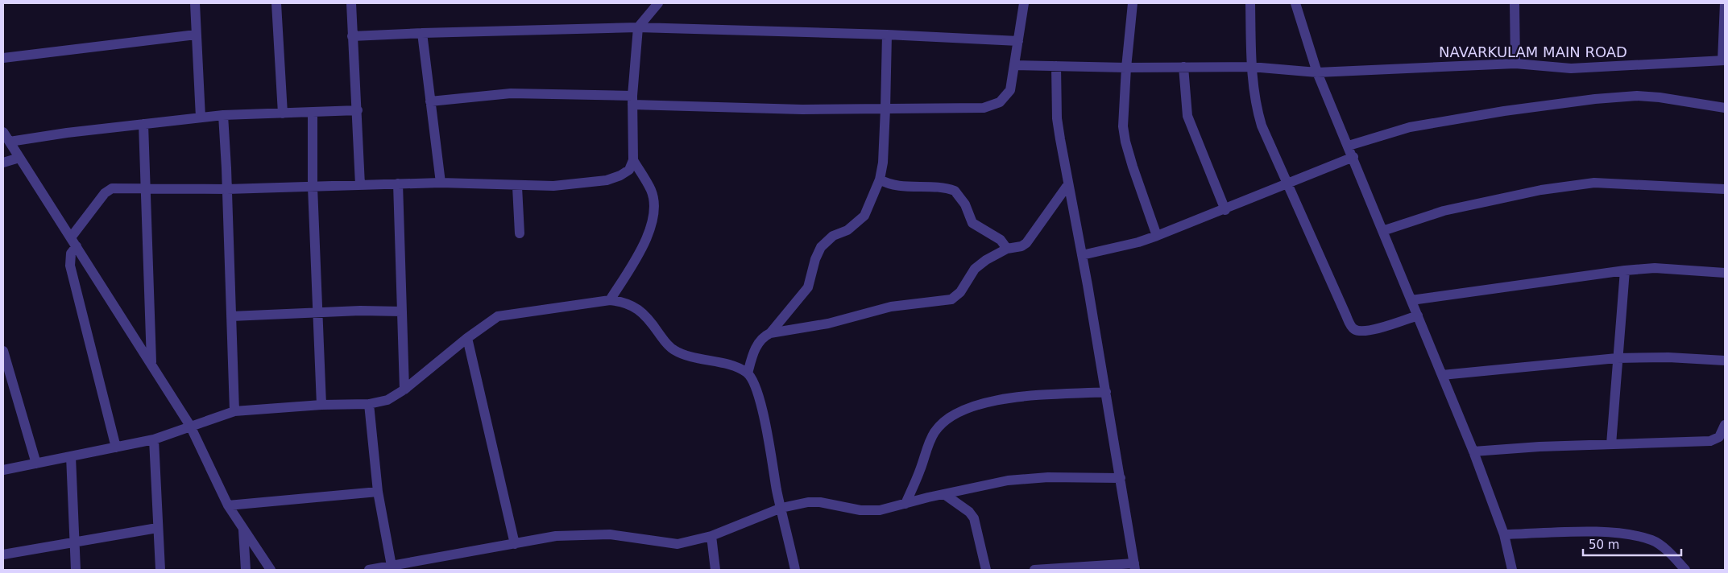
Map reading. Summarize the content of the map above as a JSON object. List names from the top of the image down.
{
  "streets": {
    "street": ["NAVARKULAM MAIN ROAD"]
  },
  "scale_bar": "50 m"
}
